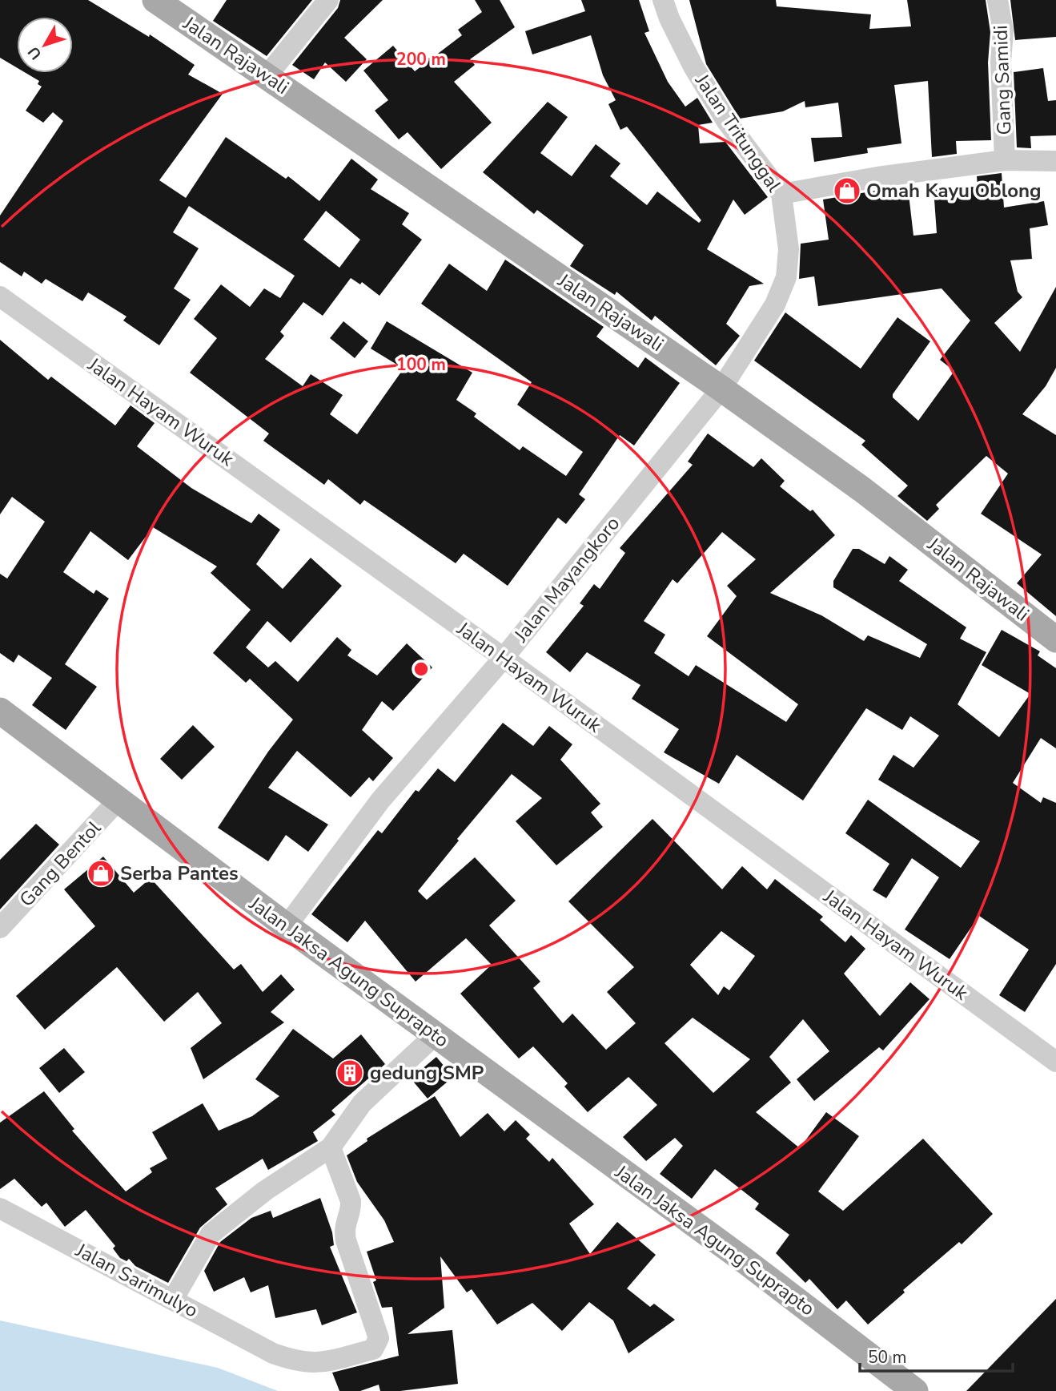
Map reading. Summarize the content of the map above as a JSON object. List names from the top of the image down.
{
  "streets": {
    "main road": ["Jalan Rajawali", "Jalan Jaksa Agung Suprapto"],
    "street": [
      "Gang Samidi",
      "Jalan Tritunggal",
      "Jalan Hayam Wuruk",
      "Jalan Mayangkoro",
      "Gang Bentol",
      "Jalan Sarimulyo"
    ]
  },
  "crossings": [
    ["Jalan Rajawali", "Jalan Tritunggal"],
    ["Jalan Rajawali", "Jalan Mayangkoro"],
    ["Jalan Tritunggal", "Jalan Mayangkoro"],
    ["Jalan Hayam Wuruk", "Jalan Mayangkoro"],
    ["Jalan Mayangkoro", "Jalan Jaksa Agung Suprapto"],
    ["Gang Bentol", "Jalan Jaksa Agung Suprapto"]
  ],
  "places": {
    "shop": ["Omah Kayu Oblong", "Serba Pantes"],
    "building": ["gedung SMP"]
  },
  "scale_bar": "50 m",
  "north": "bottom left",
  "rings": ["200 m", "100 m"]
}
